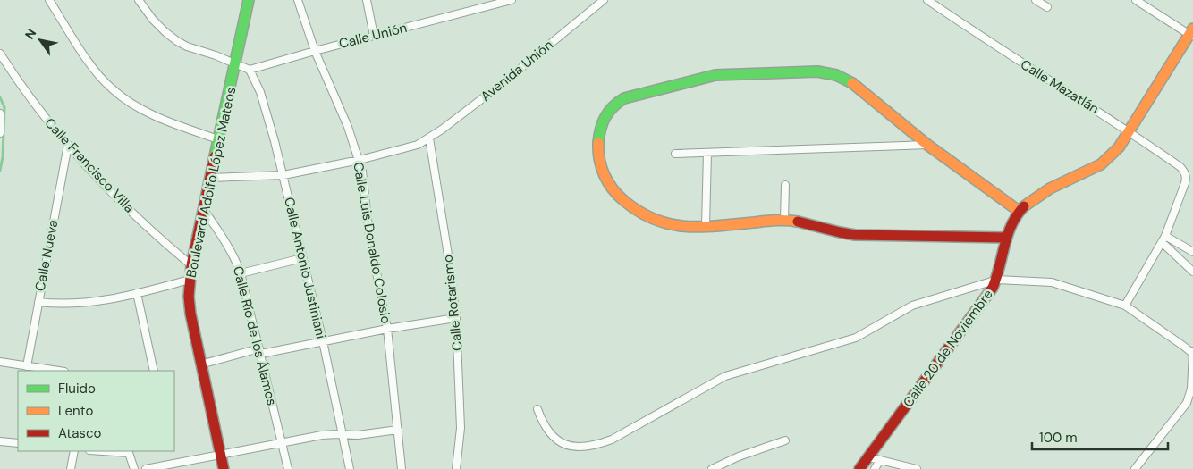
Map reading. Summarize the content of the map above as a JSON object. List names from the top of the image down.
{
  "streets": {
    "street": [
      "Calle Unión",
      "Avenida Unión",
      "Calle Mazatlán",
      "Calle Francisco Villa",
      "Boulevard Adolfo López Mateos",
      "Calle Luis Donaldo Colosio",
      "Calle Nueva",
      "Calle Antonio Justiniani",
      "Calle Rotarismo",
      "Calle Río de los Álamos",
      "Calle 20 de Noviembre"
    ]
  },
  "crossings": [
    ["Calle Unión", "Calle Luis Donaldo Colosio"],
    ["Calle Unión", "Calle Antonio Justiniani"],
    ["Avenida Unión", "Boulevard Adolfo López Mateos"],
    ["Avenida Unión", "Calle Luis Donaldo Colosio"],
    ["Avenida Unión", "Calle Antonio Justiniani"],
    ["Avenida Unión", "Calle Rotarismo"],
    ["Calle Mazatlán", "Calle 20 de Noviembre"],
    ["Calle Francisco Villa", "Boulevard Adolfo López Mateos"],
    ["Calle Francisco Villa", "Calle Nueva"],
    ["Boulevard Adolfo López Mateos", "Calle Río de los Álamos"]
  ],
  "legend": ["Fluido", "Lento", "Atasco"],
  "scale_bar": "100 m",
  "north": "top left"
}
